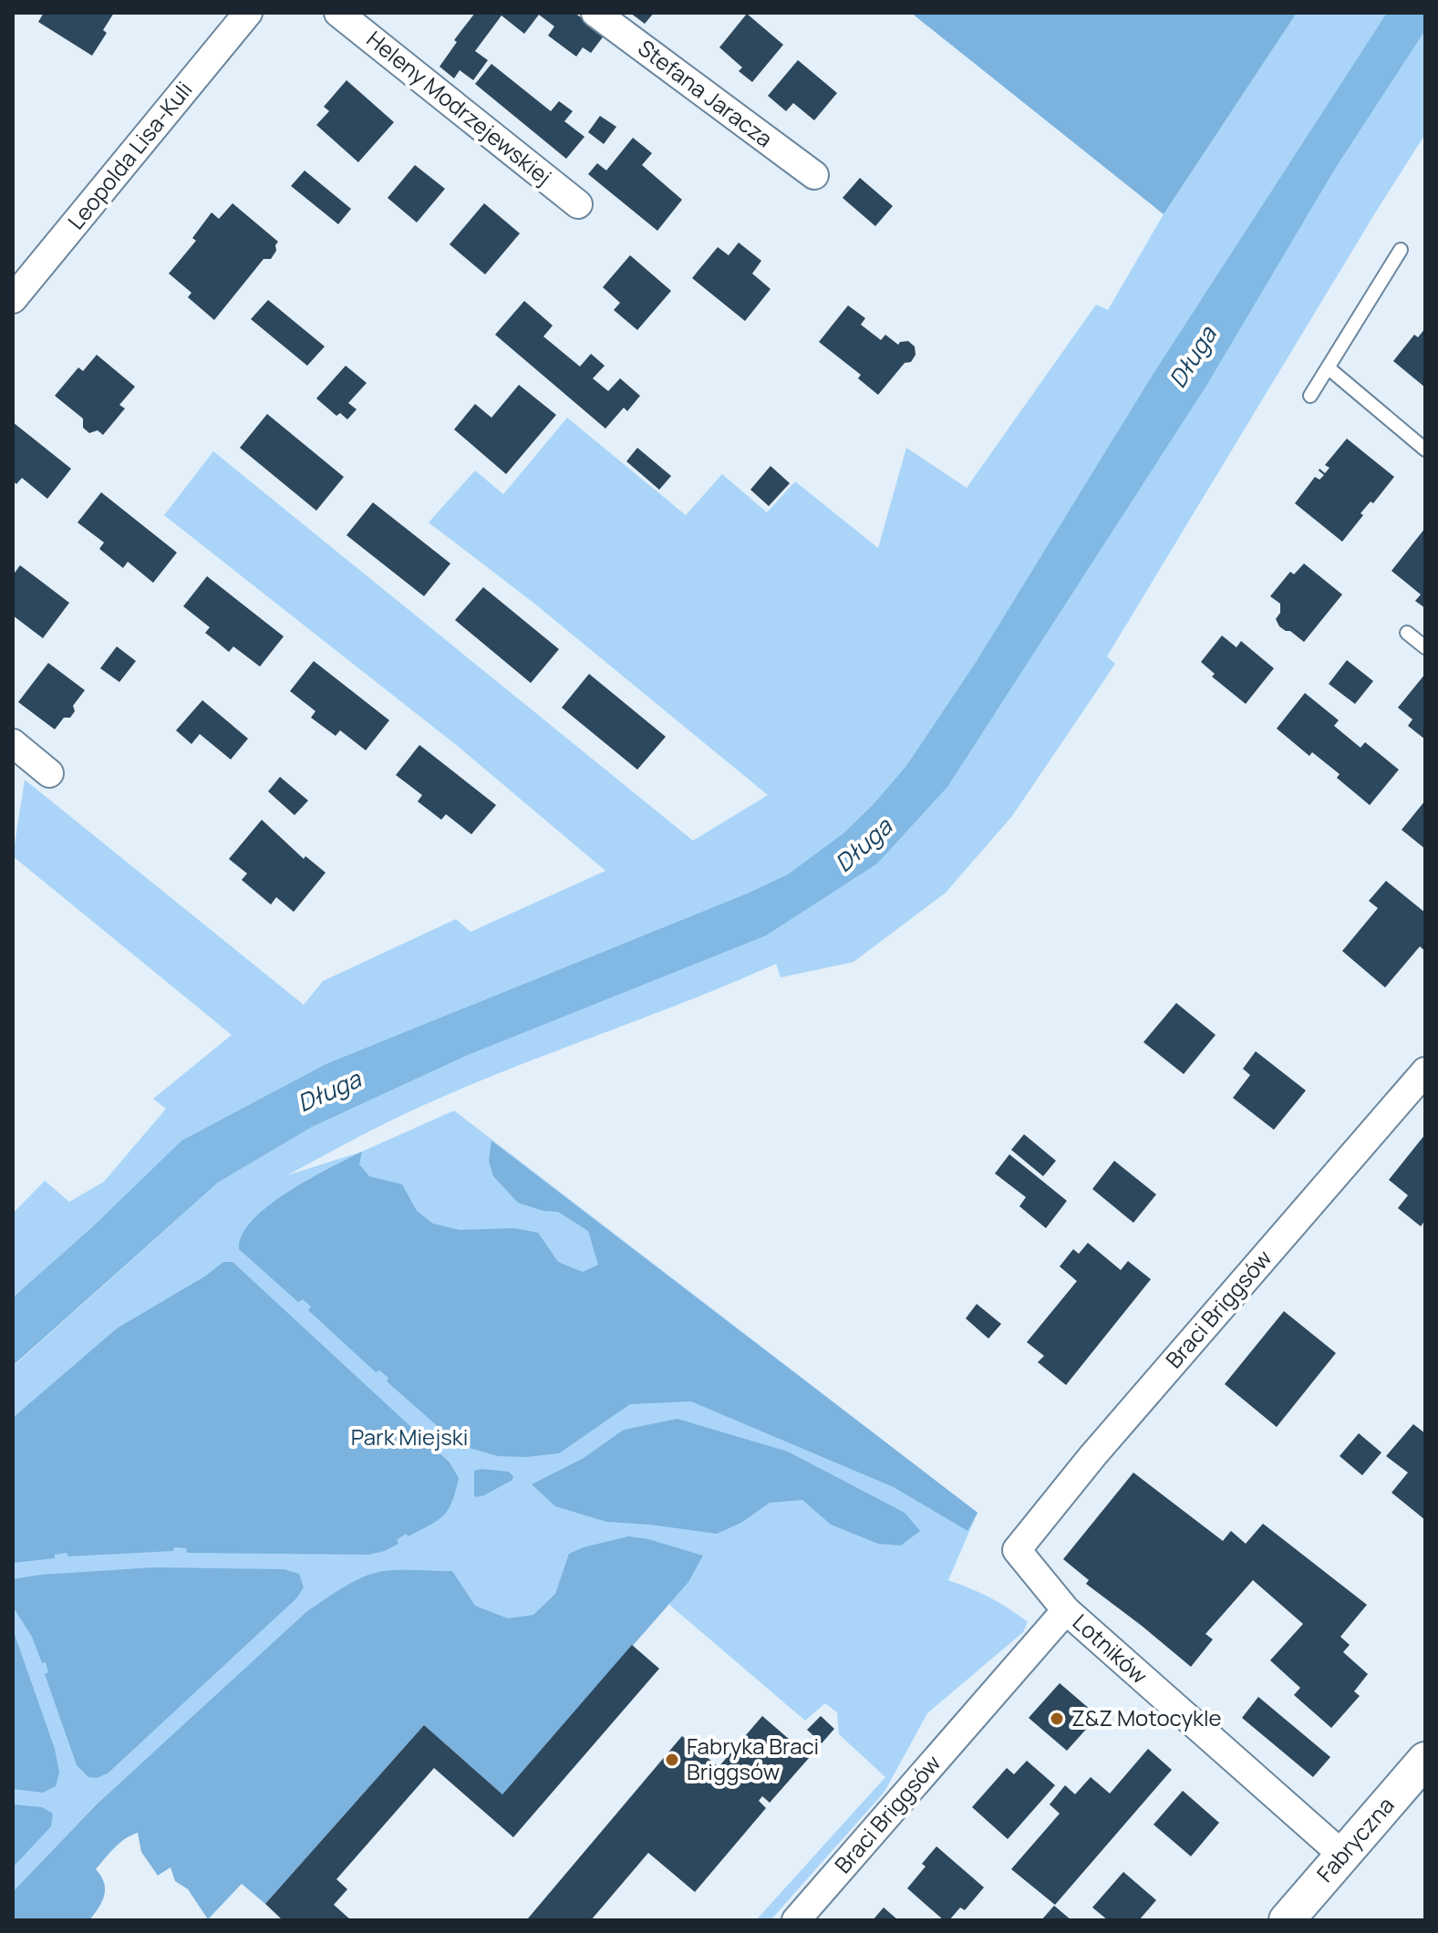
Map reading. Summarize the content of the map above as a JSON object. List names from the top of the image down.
{
  "streets": {
    "street": [
      "Stefana Jaracza",
      "Heleny Modrzejewskiej",
      "Leopolda Lisa-Kuli",
      "Braci Briggsów",
      "Lotników",
      "Fabryczna"
    ]
  },
  "crossings": [
    ["Braci Briggsów", "Lotników"],
    ["Lotników", "Fabryczna"]
  ],
  "water": ["Długa"],
  "parks": ["Park Miejski"],
  "places": ["Z&Z Motocykle", "Fabryka Braci Briggsów"]
}
